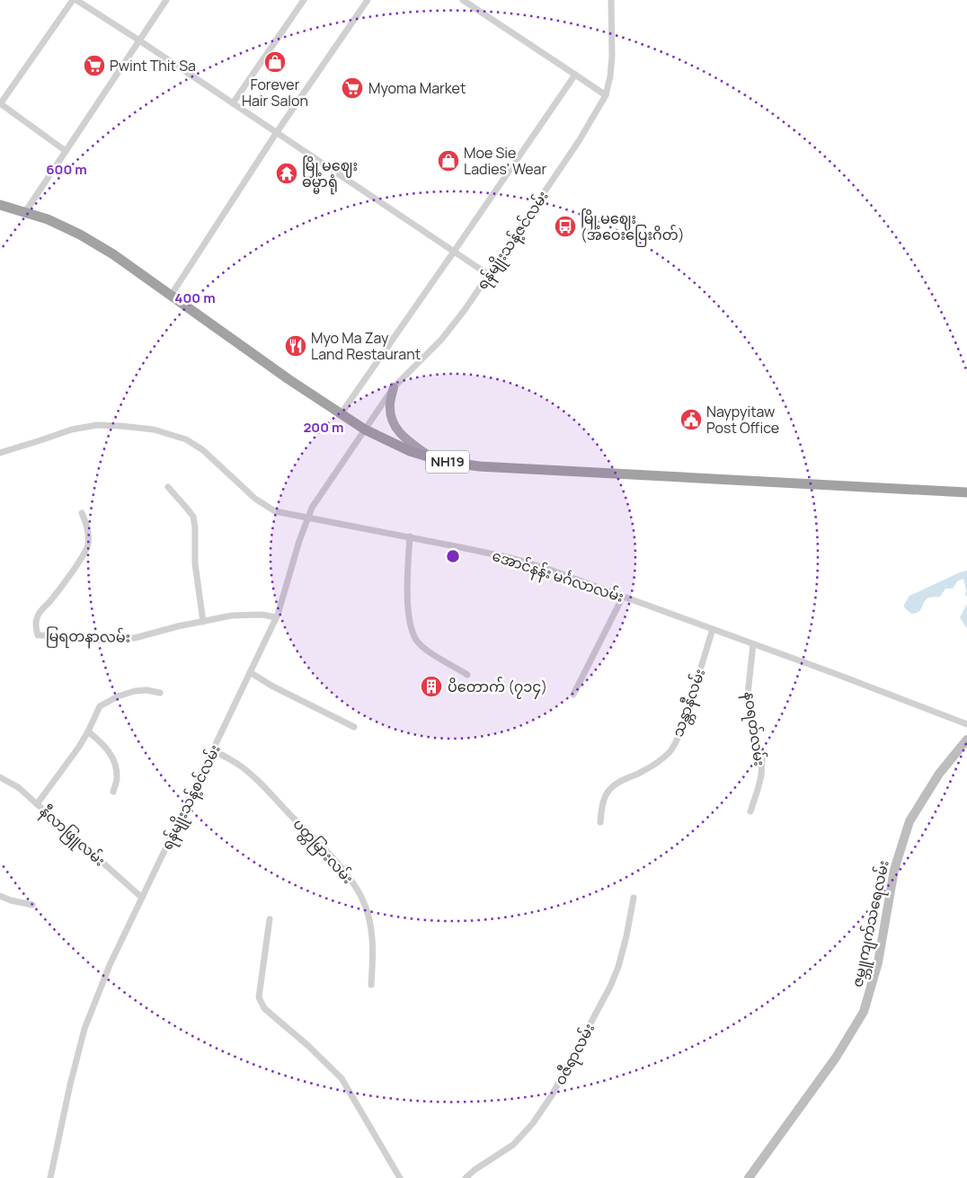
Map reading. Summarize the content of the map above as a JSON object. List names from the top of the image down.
{
  "streets": {
    "highway": ["NH19"],
    "main road": ["ဇမ္ဘူကျက်သရေလမ်း"],
    "street": [
      "ရန်မျိုးသန့်ဇင်လမ်း",
      "အောင်နန်း မင်္ဂလာလမ်း",
      "မြရတနာလမ်း",
      "သန္တာနီလမ်း",
      "နဝရတ်လမ်း",
      "ရန်မျိုးသန့်စင်လမ်း",
      "နီလာဖြူလမ်း",
      "ပတ္တမြားလမ်း",
      "ဝဇီရာလမ်း"
    ]
  },
  "crossings": [
    ["ရန်မျိုးသန့်ဇင်လမ်း", "NH19"],
    ["ရန်မျိုးသန့်ဇင်လမ်း", "ရန်မျိုးသန့်စင်လမ်း"],
    ["NH19", "ရန်မျိုးသန့်စင်လမ်း"],
    ["အောင်နန်း မင်္ဂလာလမ်း", "သန္တာနီလမ်း"],
    ["အောင်နန်း မင်္ဂလာလမ်း", "နဝရတ်လမ်း"],
    ["အောင်နန်း မင်္ဂလာလမ်း", "ရန်မျိုးသန့်စင်လမ်း"],
    ["မြရတနာလမ်း", "ရန်မျိုးသန့်စင်လမ်း"],
    ["ရန်မျိုးသန့်စင်လမ်း", "နီလာဖြူလမ်း"],
    ["ရန်မျိုးသန့်စင်လမ်း", "ပတ္တမြားလမ်း"]
  ],
  "places": {
    "shop": ["Forever Hair Salon", "Moe Sie Ladies' Wear"],
    "supermarket": ["Pwint Thit Sa", "Myoma Market"],
    "temple": ["မြို့မဈေး ဓမ္မာရုံ"],
    "bus stop": ["မြို့မဈေး (အဝေးပြေးဂိတ်)"],
    "restaurant": ["Myo Ma Zay Land Restaurant"],
    "public building": ["Naypyitaw Post Office"],
    "building": ["ပိတောက် (၇၁၄)"]
  },
  "rings": ["600 m", "400 m", "200 m"]
}
